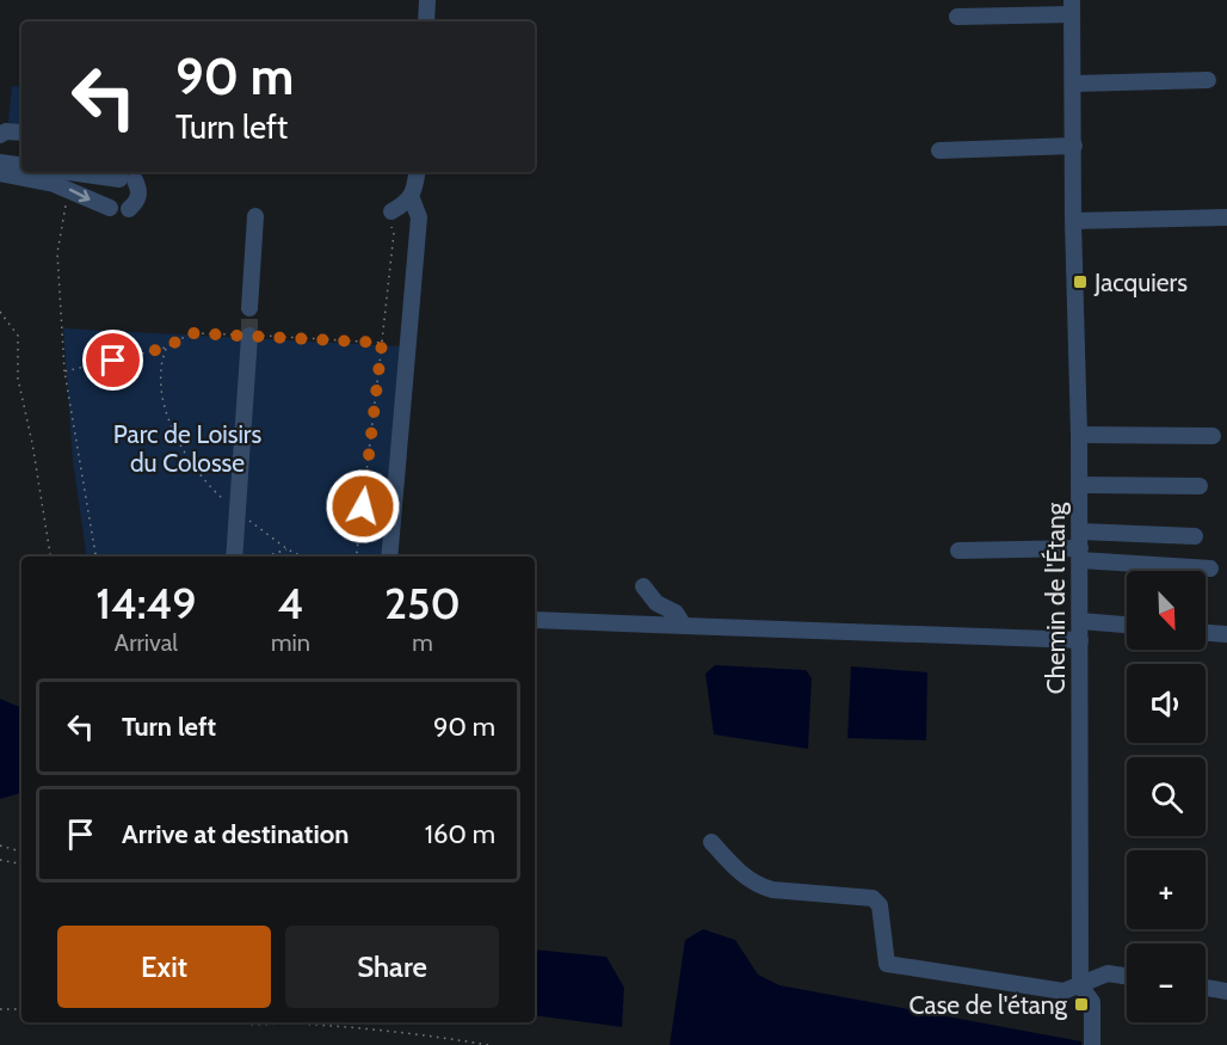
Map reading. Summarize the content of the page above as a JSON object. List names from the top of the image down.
{
  "streets": {
    "street": ["Chemin de l'Étang"]
  },
  "parks": ["Parc de Loisirs du Colosse"],
  "places": {
    "transit": ["Jacquiers", "Case de l'étang"]
  },
  "north": "bottom right",
  "page": {
    "turn": ["90 m", "Turn left"],
    "eta": [
      "14:49",
      "Arrival",
      "4",
      "min",
      "250",
      "m"
    ],
    "map_buttons": ["+", "−"],
    "list": [
      {
        "name": "Turn left",
        "value": "90 m"
      },
      {
        "name": "Arrive at destination",
        "value": "160 m"
      }
    ],
    "buttons": ["Exit", "Share"]
  }
}
